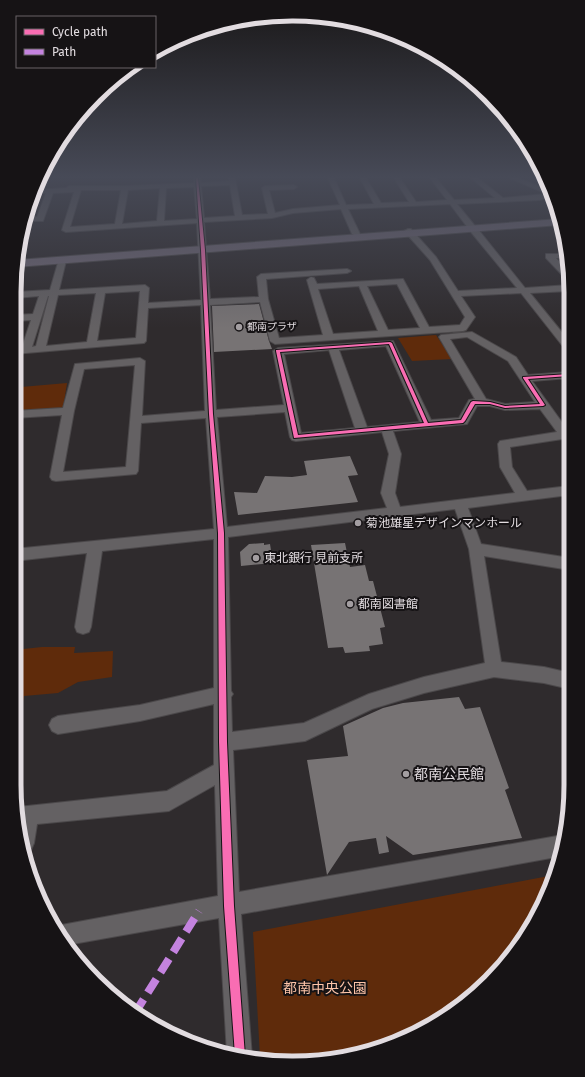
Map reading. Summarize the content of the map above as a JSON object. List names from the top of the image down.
{
  "parks": ["都南中央公園"],
  "places": [
    "都南プラザ",
    "菊池雄星デザインマンホール",
    "東北銀行 見前支所",
    "都南図書館",
    "都南公民館"
  ],
  "legend": ["Cycle path", "Path"]
}
